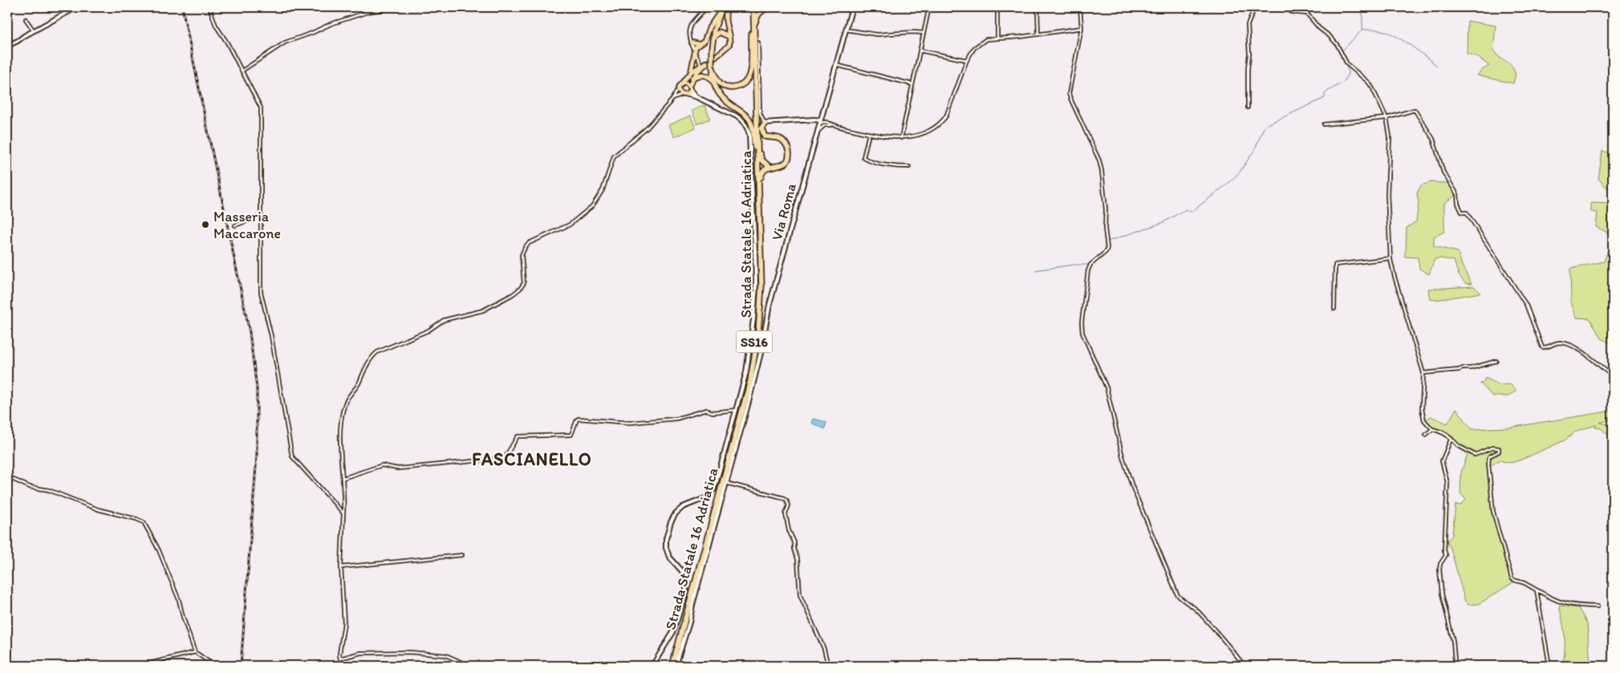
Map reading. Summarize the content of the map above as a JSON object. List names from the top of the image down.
{
  "streets": {
    "highway": ["Strada Statale 16 Adriatica", "SS16"],
    "street": ["Via Roma"]
  },
  "districts": ["FASCIANELLO"],
  "places": ["Masseria Maccarone"]
}
